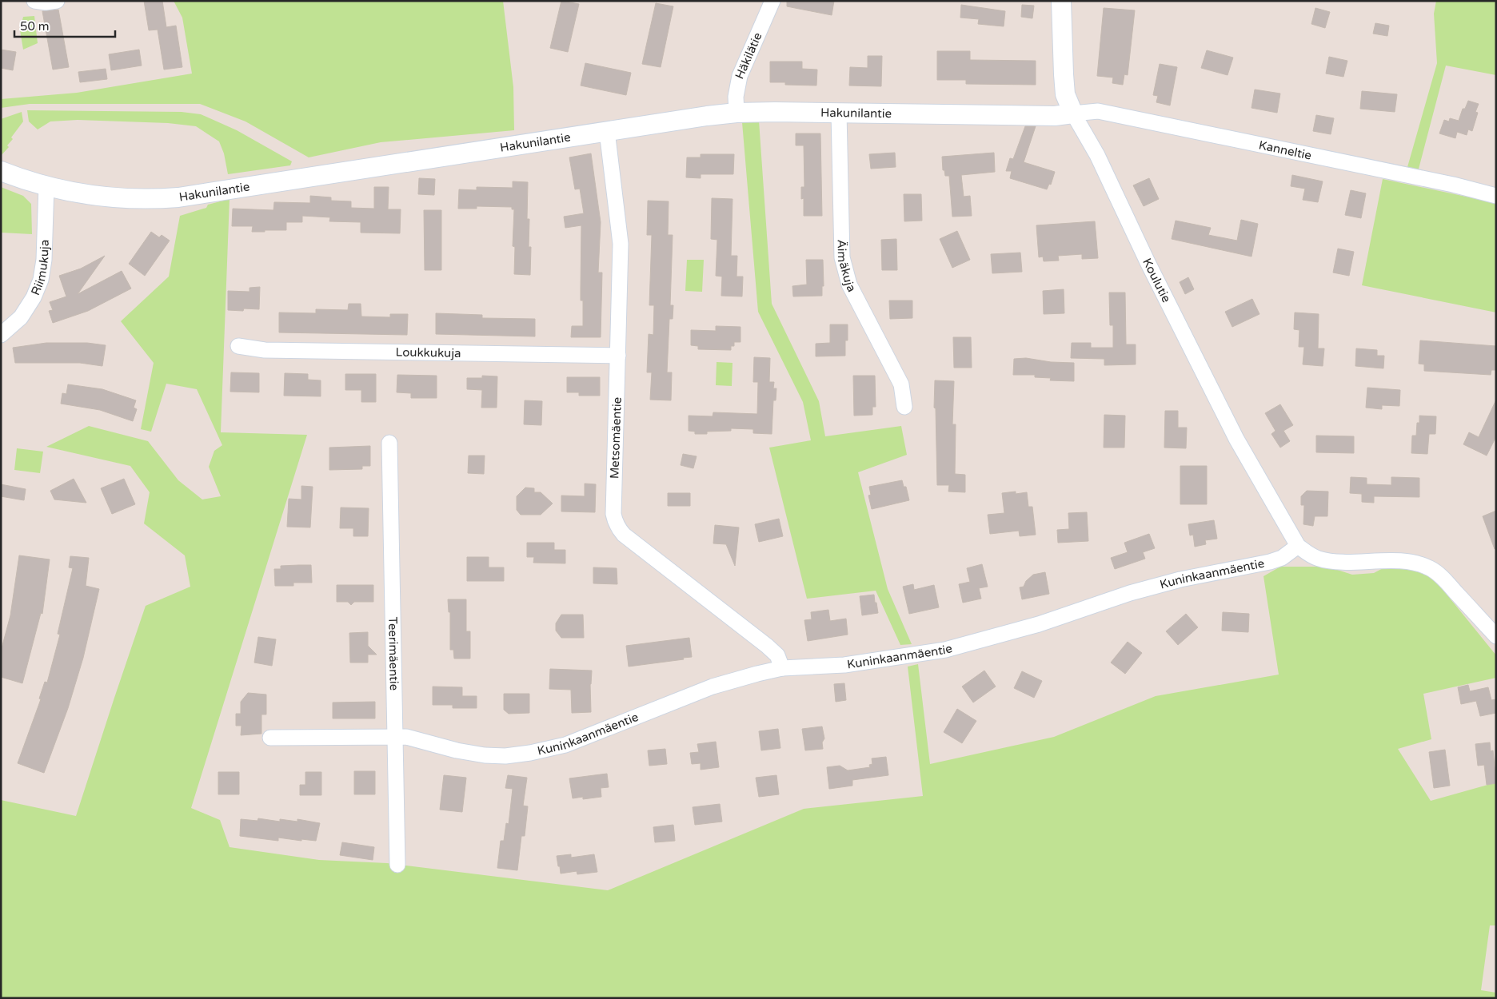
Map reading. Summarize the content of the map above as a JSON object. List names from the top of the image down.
{
  "streets": {
    "street": [
      "Häkilätie",
      "Hakunilantie",
      "Kanneltie",
      "Äimäkuja",
      "Riimukuja",
      "Koulutie",
      "Loukkukuja",
      "Metsomäentie",
      "Kuninkaanmäentie",
      "Teerimäentie"
    ]
  },
  "crossings": [
    ["Häkilätie", "Hakunilantie"],
    ["Hakunilantie", "Kanneltie"],
    ["Hakunilantie", "Äimäkuja"],
    ["Hakunilantie", "Riimukuja"],
    ["Hakunilantie", "Koulutie"],
    ["Hakunilantie", "Metsomäentie"],
    ["Kanneltie", "Koulutie"],
    ["Koulutie", "Kuninkaanmäentie"],
    ["Loukkukuja", "Metsomäentie"],
    ["Metsomäentie", "Kuninkaanmäentie"],
    ["Kuninkaanmäentie", "Teerimäentie"]
  ],
  "scale_bar": "50 m"
}
